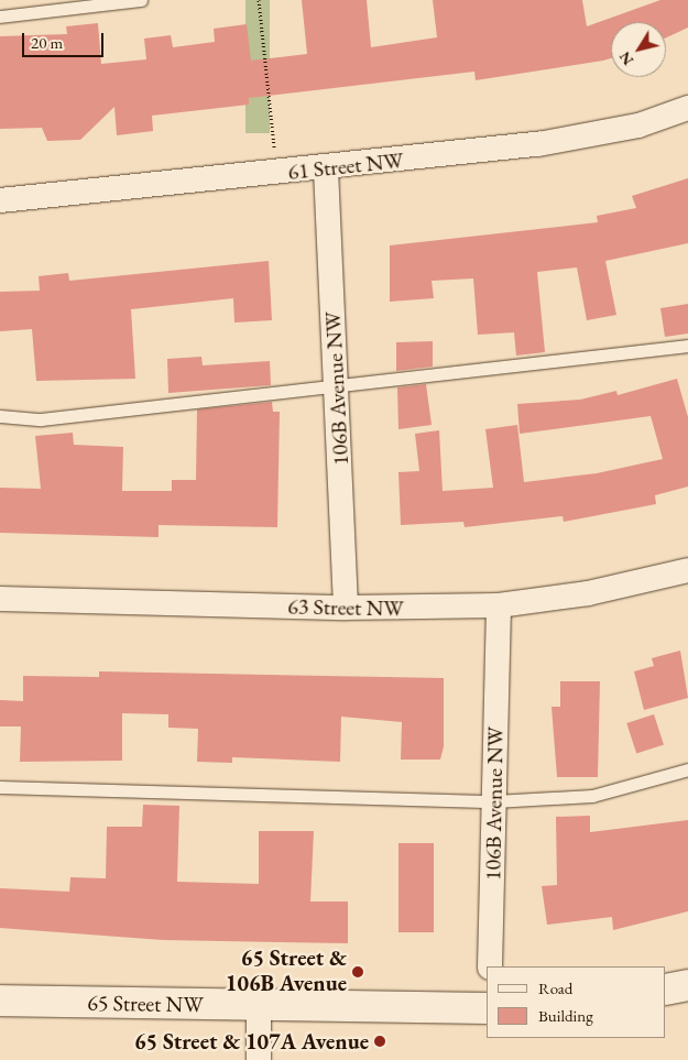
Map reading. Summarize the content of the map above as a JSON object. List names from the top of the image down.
{
  "streets": {
    "street": [
      "61 Street NW",
      "106B Avenue NW",
      "63 Street NW",
      "65 Street NW"
    ]
  },
  "crossings": [
    ["61 Street NW", "106B Avenue NW"],
    ["106B Avenue NW", "63 Street NW"]
  ],
  "places": ["65 Street & 106B Avenue", "65 Street & 107A Avenue"],
  "legend": ["Road", "Building"],
  "scale_bar": "20 m",
  "north": "bottom left"
}
